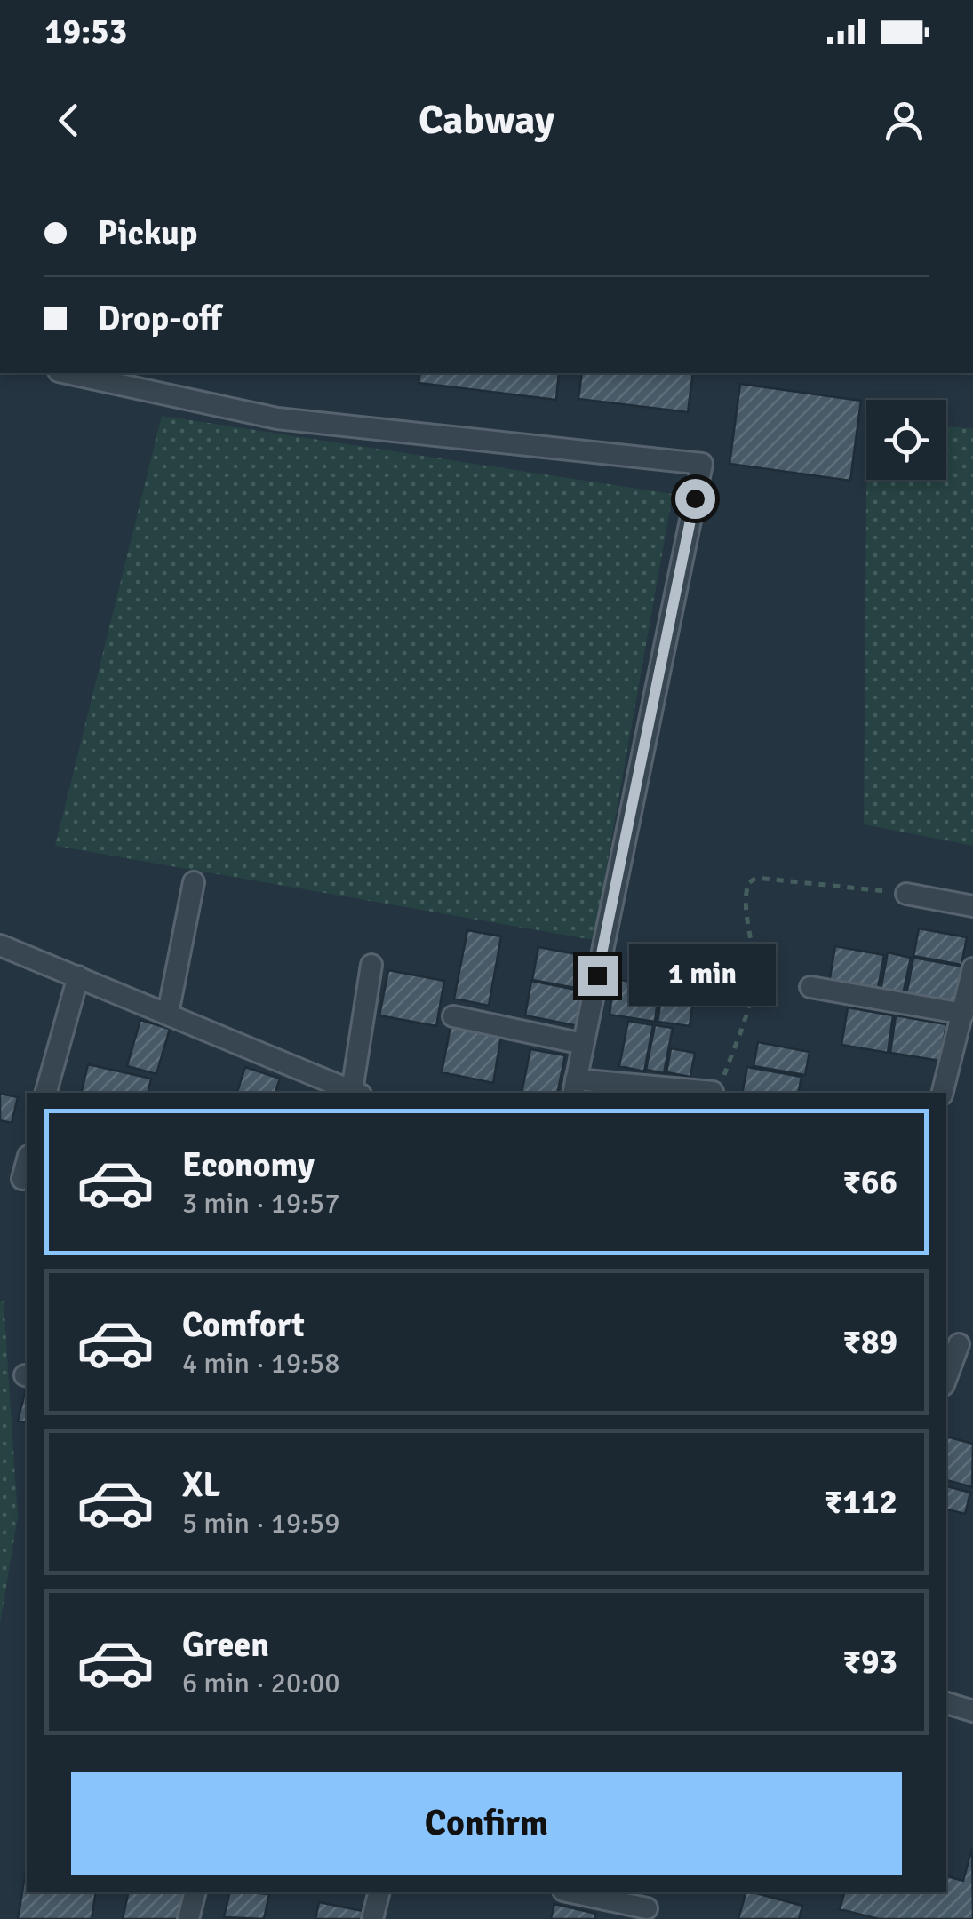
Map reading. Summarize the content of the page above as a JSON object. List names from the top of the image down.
{
  "page": {
    "status": "19:53",
    "header": "Cabway",
    "banner": ["Pickup", "Drop-off"],
    "bubble": "1 min",
    "list": [
      {
        "name": "Economy",
        "note": "3 min · 19:57",
        "value": "₹66"
      },
      {
        "name": "Comfort",
        "note": "4 min · 19:58",
        "value": "₹89"
      },
      {
        "name": "XL",
        "note": "5 min · 19:59",
        "value": "₹112"
      },
      {
        "name": "Green",
        "note": "6 min · 20:00",
        "value": "₹93"
      }
    ],
    "buttons": "Confirm"
  }
}
